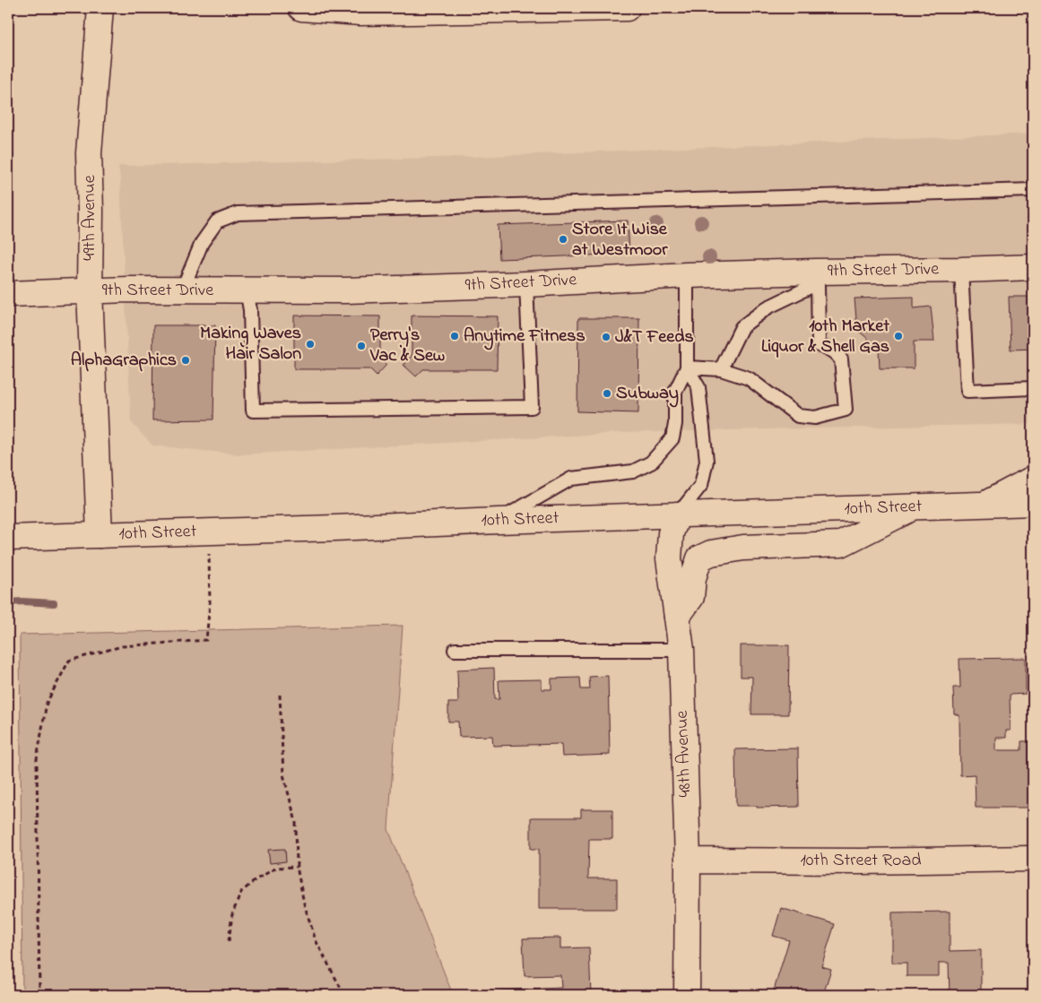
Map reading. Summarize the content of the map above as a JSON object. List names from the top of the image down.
{
  "streets": {
    "street": [
      "49th Avenue",
      "9th Street Drive",
      "10th Street",
      "48th Avenue",
      "10th Street Road"
    ]
  },
  "crossings": [
    ["49th Avenue", "9th Street Drive"],
    ["49th Avenue", "10th Street"],
    ["10th Street", "48th Avenue"],
    ["48th Avenue", "10th Street Road"]
  ],
  "places": [
    "Store It Wise at Westmoor",
    "Anytime Fitness",
    "10th Market Liquor & Shell Gas",
    "J&T Feeds",
    "Making Waves Hair Salon",
    "Perry's Vac & Sew",
    "AlphaGraphics",
    "Subway"
  ]
}
